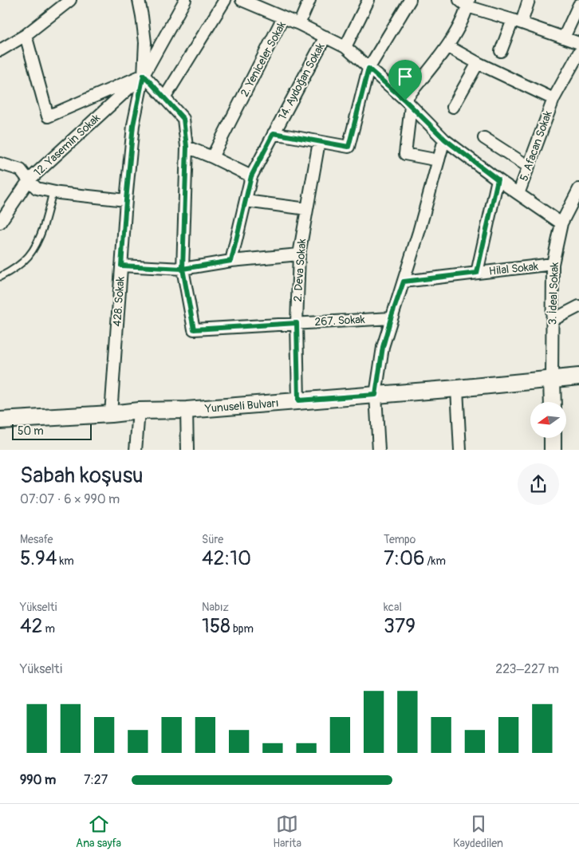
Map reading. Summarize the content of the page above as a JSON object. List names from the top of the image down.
{
  "streets": {
    "main road": ["Yunuseli Bulvarı"],
    "street": [
      "2. Yeniceler Sokak",
      "14. Aydoğan Sokak",
      "12. Yasemin Sokak",
      "5. Afacan Sokak",
      "Hilal Sokak",
      "2. Deva Sokak",
      "3. İdeal Sokak",
      "428. Sokak",
      "267. Sokak"
    ]
  },
  "crossings": [
    ["2. Yeniceler Sokak", "14. Aydoğan Sokak"],
    ["2. Yeniceler Sokak", "5. Afacan Sokak"],
    ["12. Yasemin Sokak", "428. Sokak"],
    ["5. Afacan Sokak", "3. İdeal Sokak"],
    ["Hilal Sokak", "3. İdeal Sokak"],
    ["2. Deva Sokak", "267. Sokak"],
    ["2. Deva Sokak", "Yunuseli Bulvarı"],
    ["3. İdeal Sokak", "Yunuseli Bulvarı"],
    ["428. Sokak", "Yunuseli Bulvarı"]
  ],
  "scale_bar": "50 m",
  "north": "left",
  "page": {
    "scale": "50 m",
    "heading": ["Sabah koşusu", "07:07 · 6 × 990 m"],
    "stats": [
      ["Mesafe", "5.94 km"],
      ["Süre", "42:10"],
      ["Tempo", "7:06 /km"],
      ["Yükselti", "42 m"],
      ["Nabız", "158 bpm"],
      ["kcal", "379"]
    ],
    "chart": ["Yükselti", "223–227 m"],
    "list": [
      {
        "name": "990 m",
        "note": "7:27"
      }
    ],
    "tabs": ["Ana sayfa", "Harita", "Kaydedilen"]
  }
}
